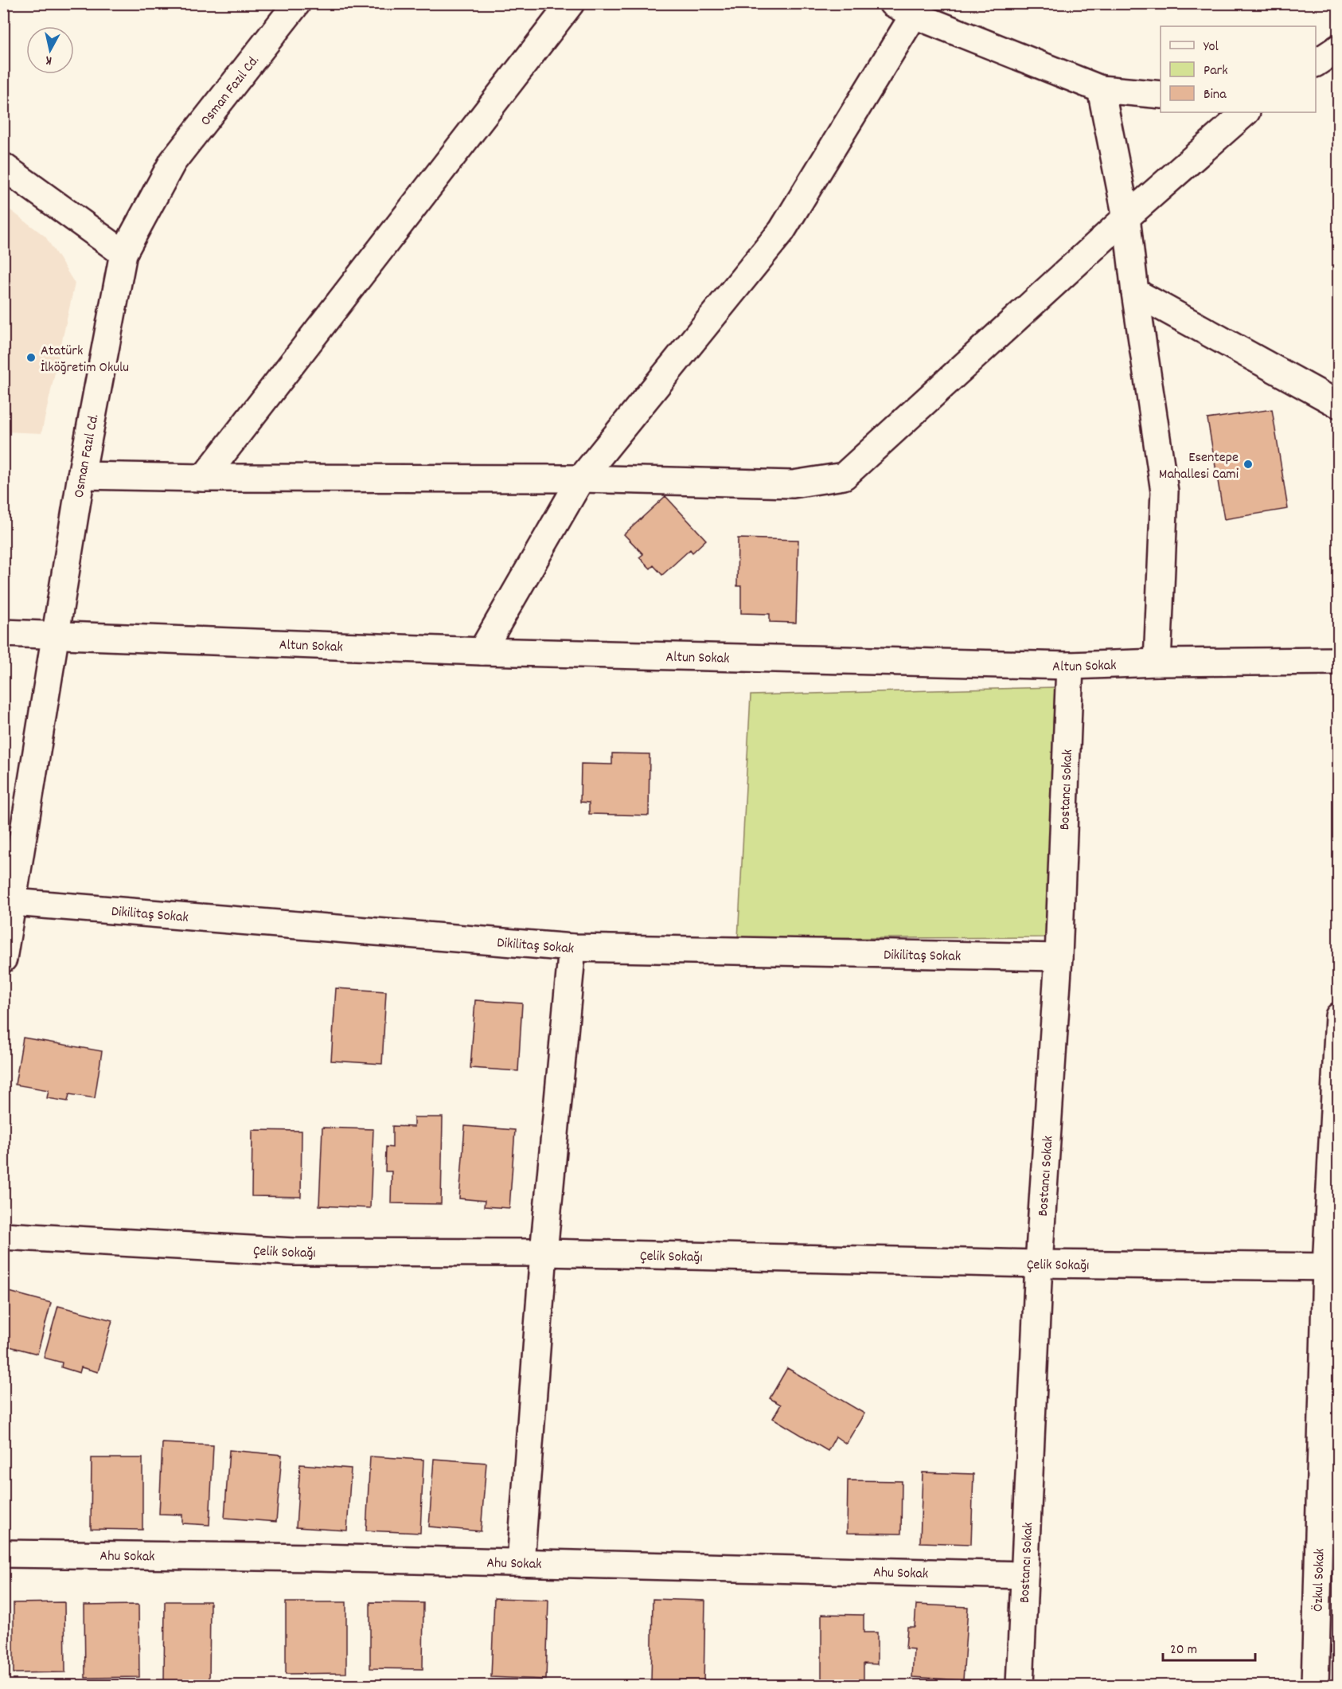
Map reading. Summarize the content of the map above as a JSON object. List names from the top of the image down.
{
  "streets": {
    "street": [
      "Osman Fazıl Cd.",
      "Altun Sokak",
      "Bostancı Sokak",
      "Dikilitaş Sokak",
      "Çelik Sokağı",
      "Ahu Sokak",
      "Özkul Sokak"
    ]
  },
  "crossings": [
    ["Osman Fazıl Cd.", "Altun Sokak"],
    ["Osman Fazıl Cd.", "Dikilitaş Sokak"],
    ["Altun Sokak", "Bostancı Sokak"],
    ["Bostancı Sokak", "Dikilitaş Sokak"],
    ["Bostancı Sokak", "Çelik Sokağı"],
    ["Bostancı Sokak", "Ahu Sokak"],
    ["Çelik Sokağı", "Özkul Sokak"]
  ],
  "places": ["Atatürk İlköğretim Okulu", "Esentepe Mahallesi Cami"],
  "legend": ["Yol", "Park", "Bina"],
  "scale_bar": "20 m",
  "north": "bottom"
}
